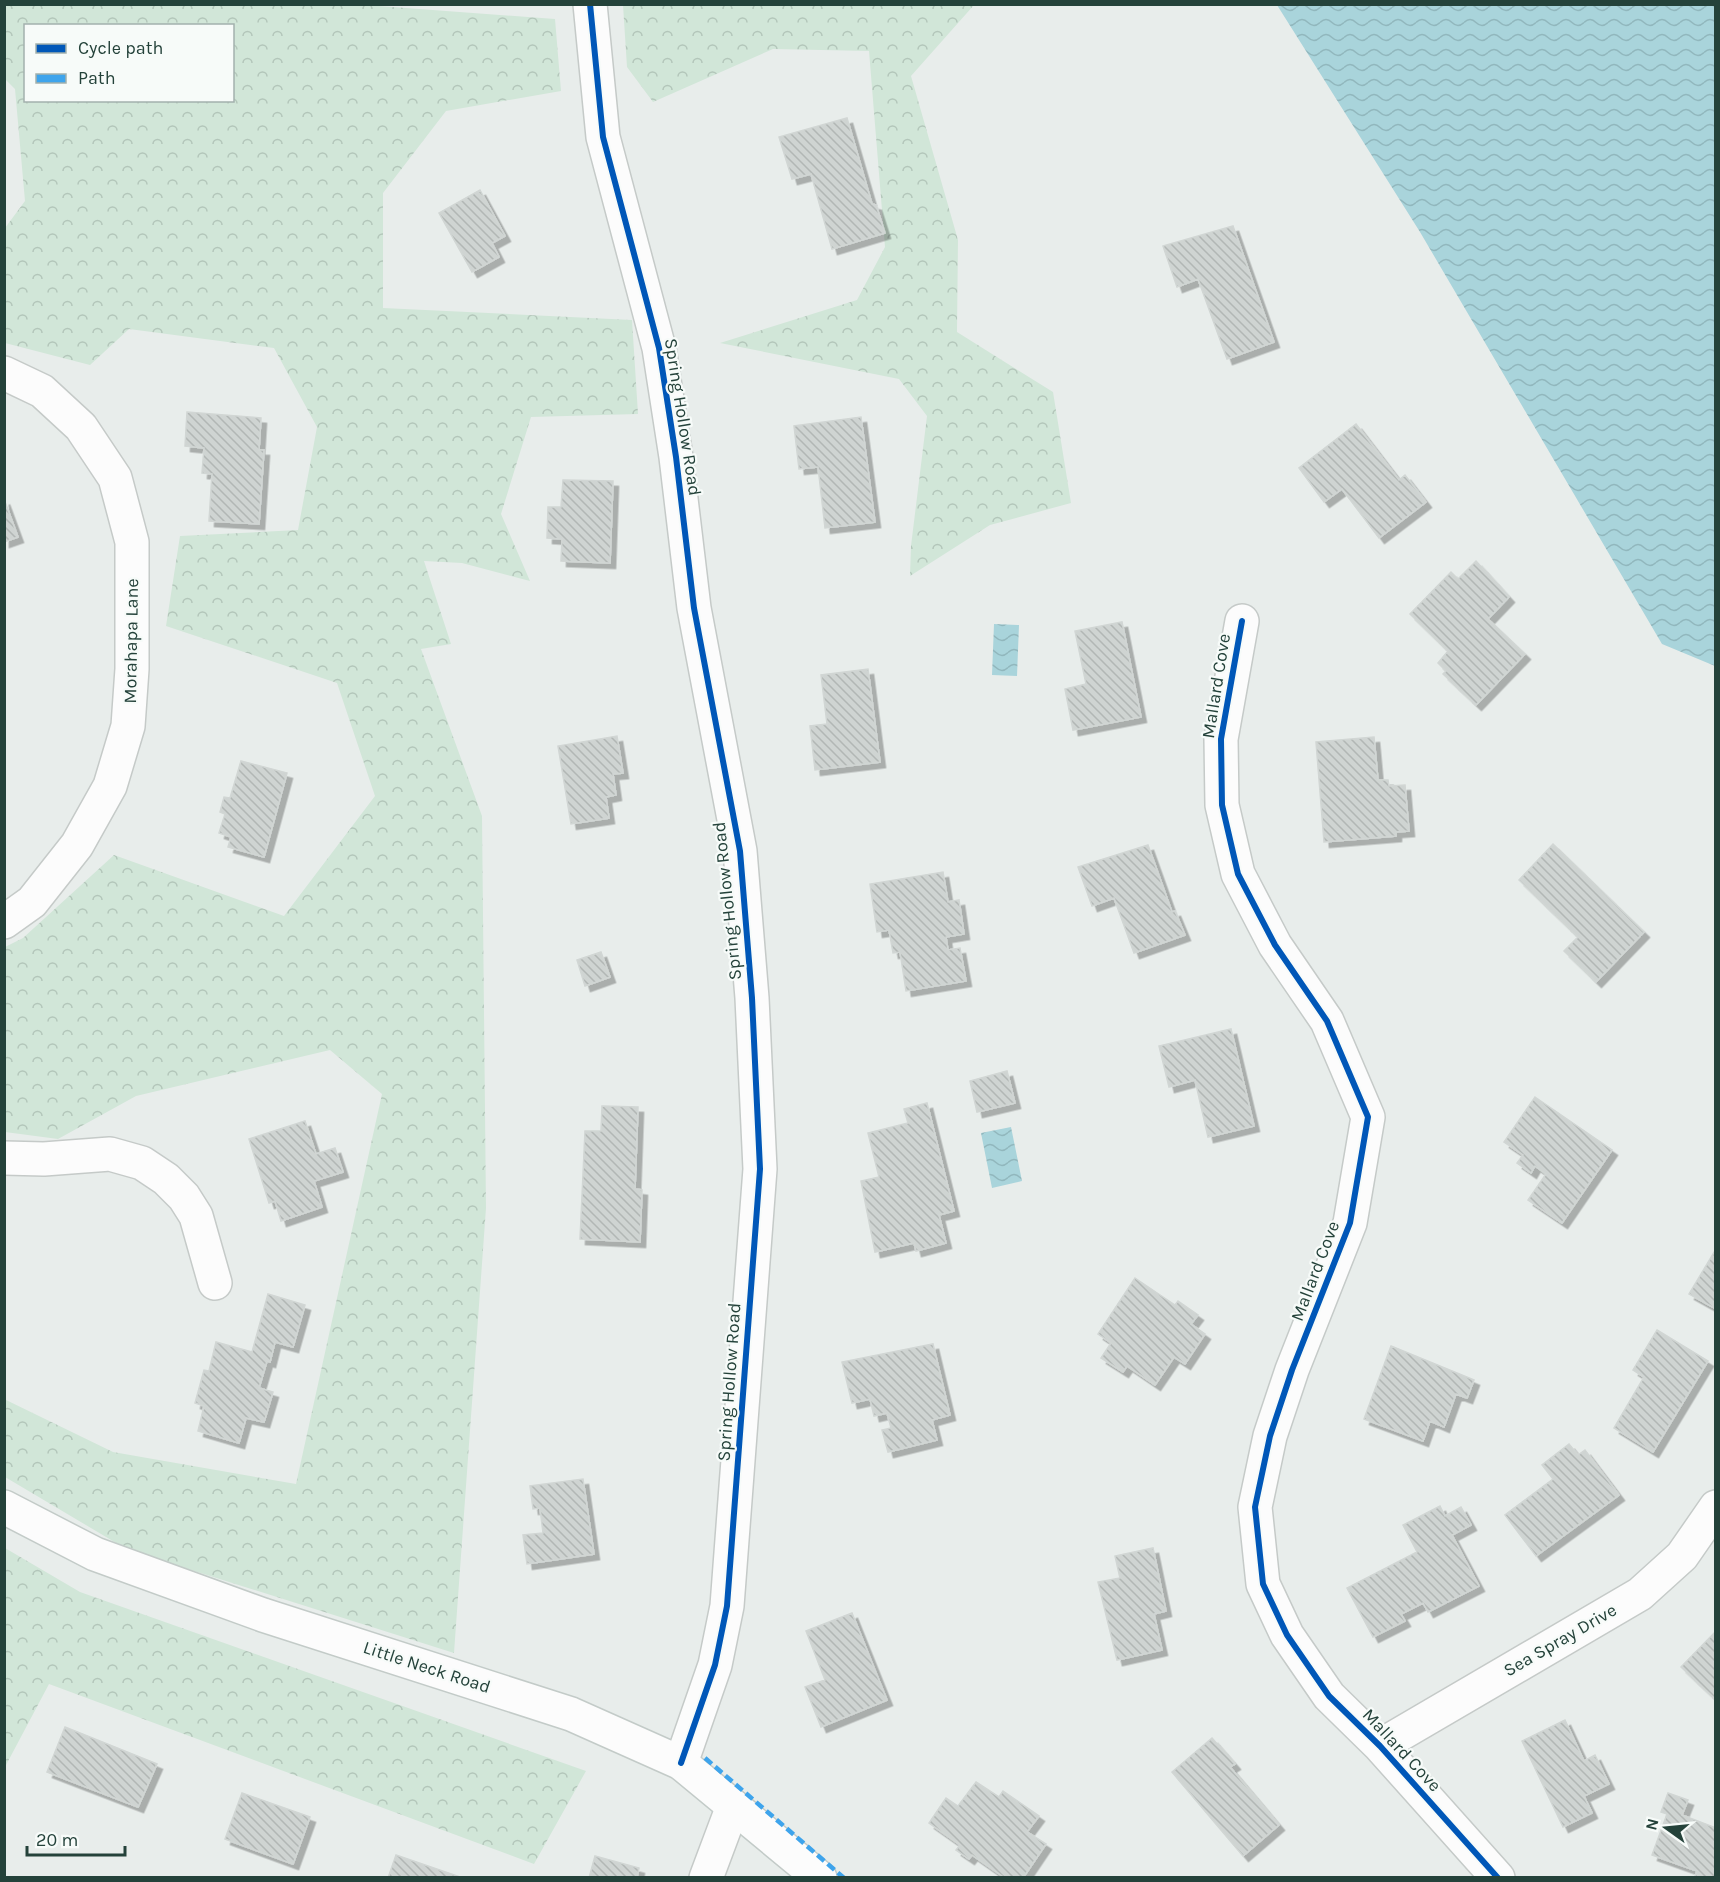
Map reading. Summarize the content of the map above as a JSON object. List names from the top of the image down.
{
  "streets": {
    "street": [
      "Spring Hollow Road",
      "Morahapa Lane",
      "Mallard Cove",
      "Sea Spray Drive",
      "Little Neck Road"
    ]
  },
  "crossings": [
    ["Spring Hollow Road", "Little Neck Road"],
    ["Mallard Cove", "Sea Spray Drive"]
  ],
  "legend": ["Cycle path", "Path"],
  "scale_bar": "20 m",
  "north": "left"
}
